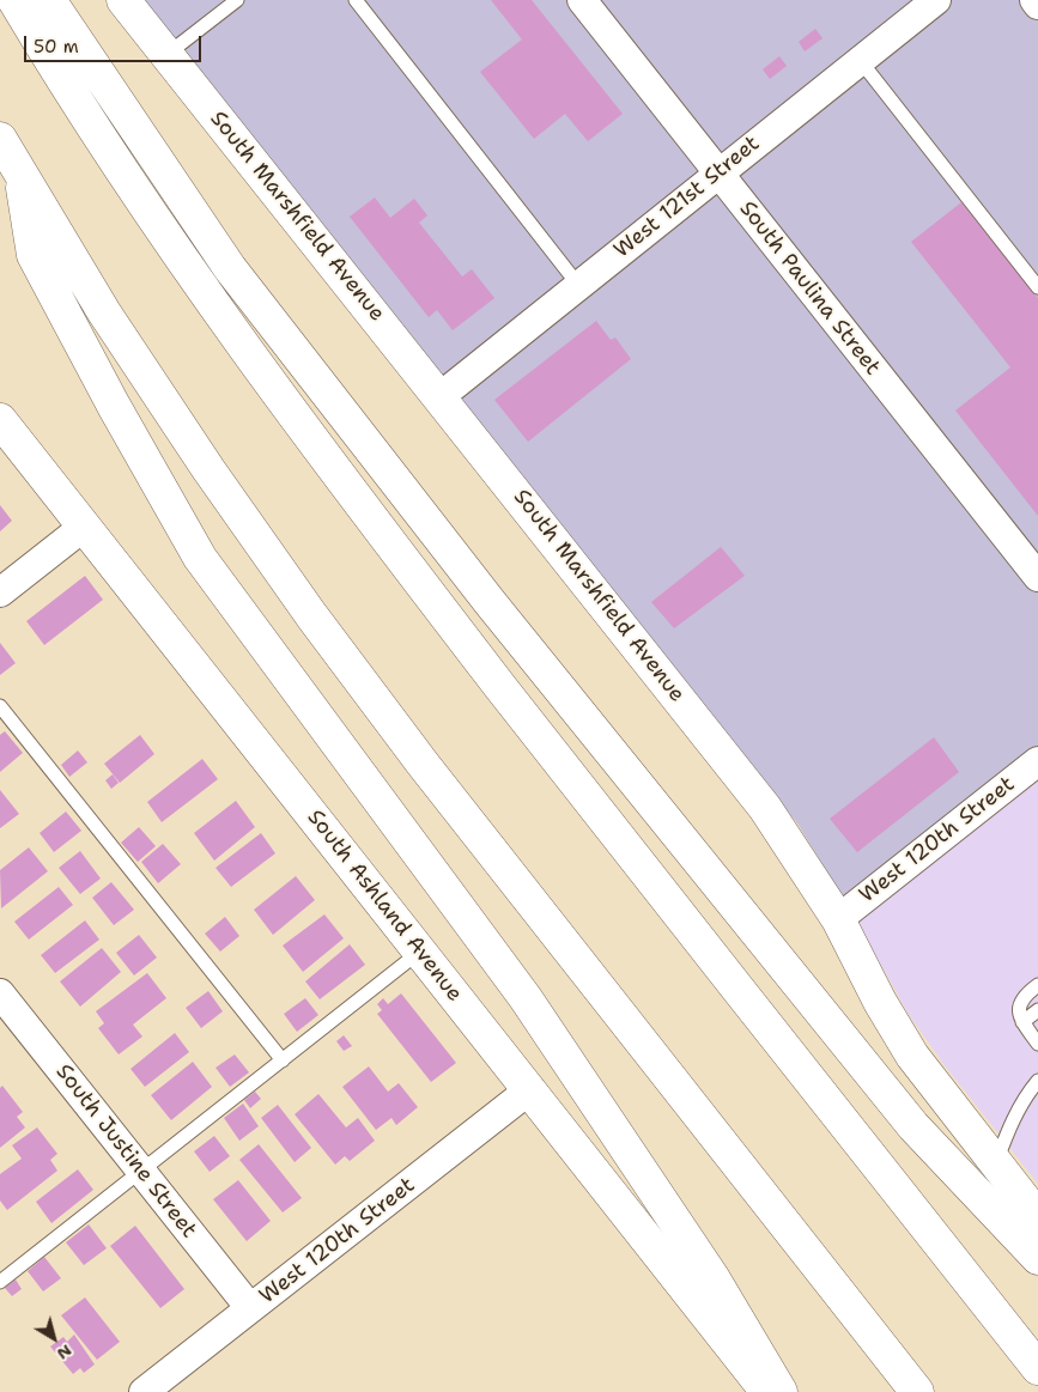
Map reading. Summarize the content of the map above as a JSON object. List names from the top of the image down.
{
  "streets": {
    "main road": ["South Marshfield Avenue", "South Ashland Avenue"],
    "street": [
      "West 121st Street",
      "South Paulina Street",
      "West 120th Street",
      "South Justine Street"
    ]
  },
  "crossings": [
    ["West 121st Street", "South Marshfield Avenue"],
    ["West 121st Street", "South Paulina Street"],
    ["South Marshfield Avenue", "West 120th Street"],
    ["West 120th Street", "South Ashland Avenue"],
    ["West 120th Street", "South Justine Street"]
  ],
  "scale_bar": "50 m",
  "north": "bottom right"
}
